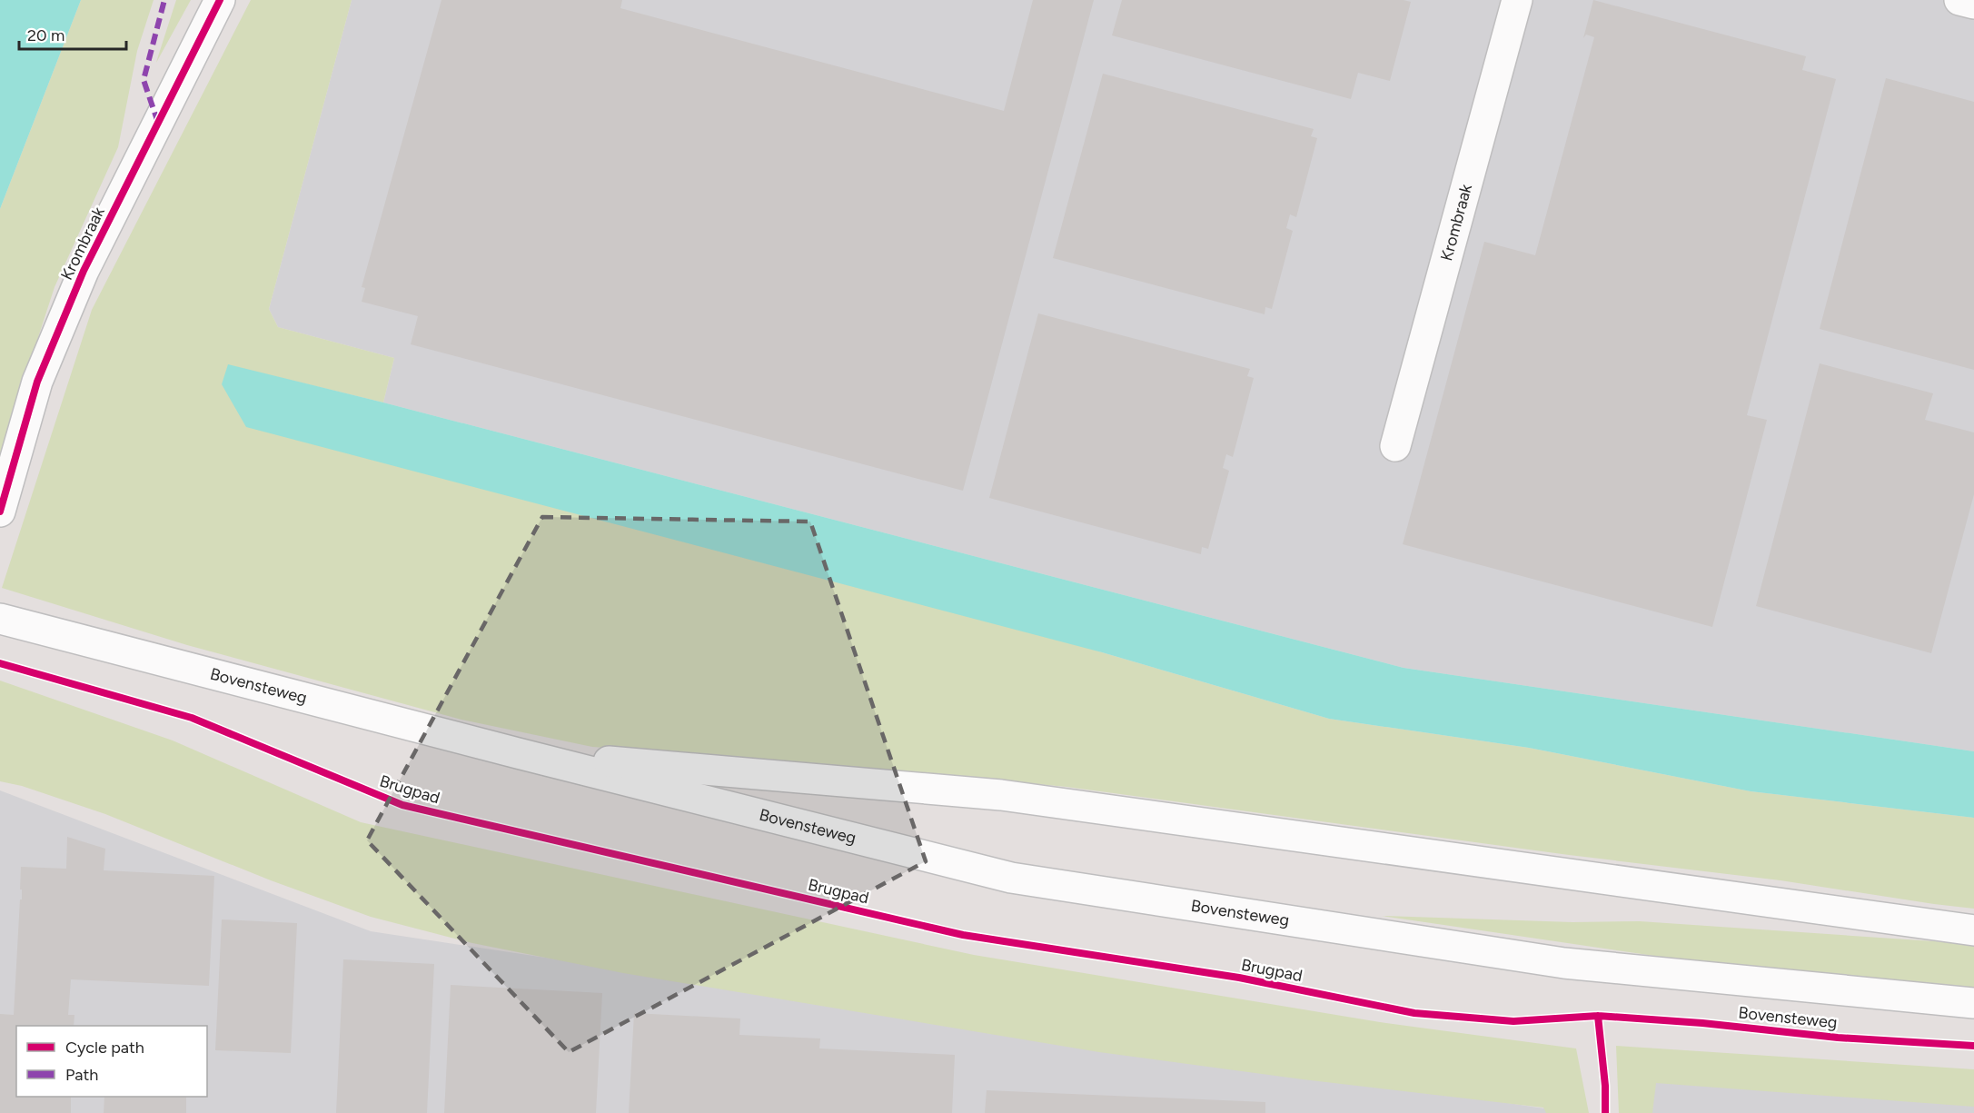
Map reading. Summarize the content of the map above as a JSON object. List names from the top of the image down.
{
  "streets": {
    "main road": ["Krombraak", "Bovensteweg"],
    "cycle path": ["Brugpad"]
  },
  "legend": ["Cycle path", "Path"],
  "scale_bar": "20 m"
}
